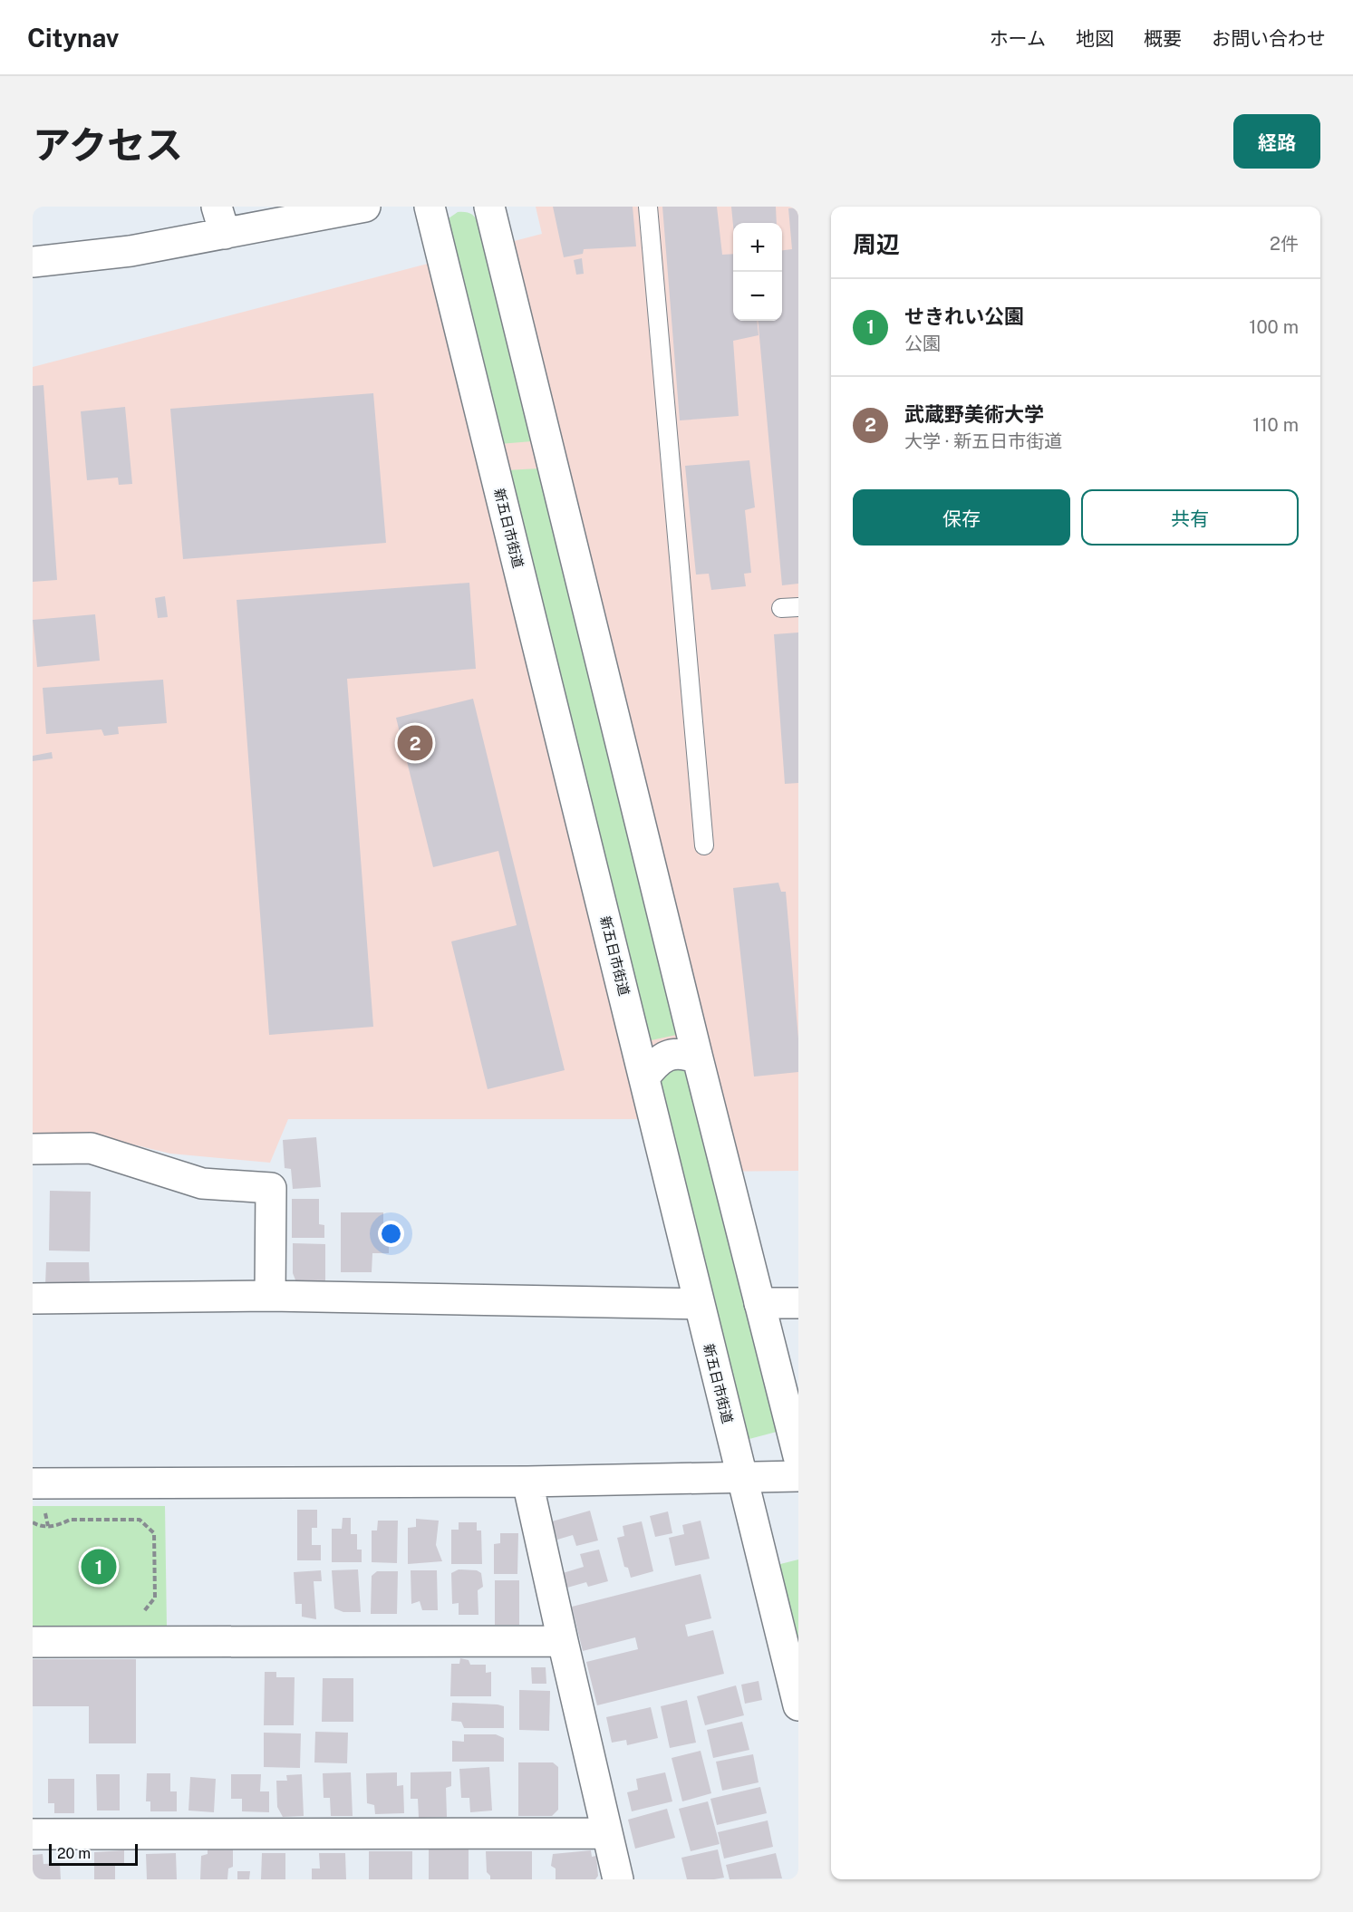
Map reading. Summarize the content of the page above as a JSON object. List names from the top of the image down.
{
  "streets": {
    "street": ["新五日市街道"]
  },
  "scale_bar": "20 m",
  "page": {
    "header": "Citynav",
    "nav": [
      "ホーム",
      "地図",
      "概要",
      "お問い合わせ"
    ],
    "title": "アクセス",
    "buttons": [
      "経路",
      ["保存", "共有"]
    ],
    "heading": ["周辺", "2件"],
    "map_buttons": ["+", "−"],
    "list": [
      {
        "mark": "1",
        "name": "せきれい公園",
        "note": "公園",
        "value": "100 m"
      },
      {
        "mark": "2",
        "name": "武蔵野美術大学",
        "note": "大学 · 新五日市街道",
        "value": "110 m"
      }
    ],
    "pins": ["2", "1"],
    "scale": "20 m"
  }
}
